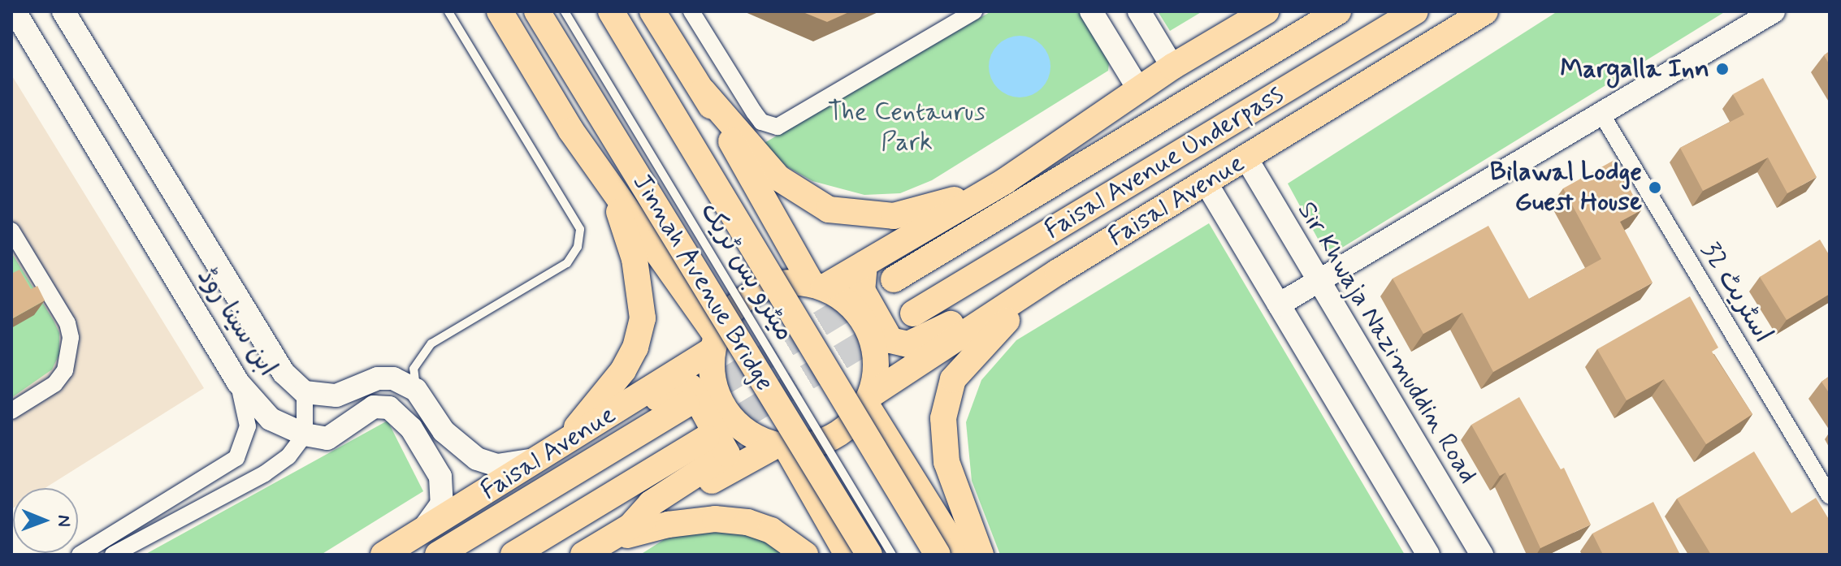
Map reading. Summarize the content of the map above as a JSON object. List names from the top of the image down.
{
  "streets": {
    "main road": [
      "Faisal Avenue Underpass",
      "Faisal Avenue",
      "Jinnah Avenue Bridge",
      "ابن سینا روڈ",
      "Sir Khwaja Nazimuddin Road"
    ],
    "street": ["اسٹریٹ 32"],
    "lane": ["میٹرو بس ٹریک"]
  },
  "crossings": [
    ["Faisal Avenue", "ابن سینا روڈ"],
    ["Faisal Avenue", "Sir Khwaja Nazimuddin Road"]
  ],
  "parks": ["The Centaurus Park"],
  "places": ["Margalla Inn", "Bilawal Lodge Guest House"],
  "north": "right"
}
